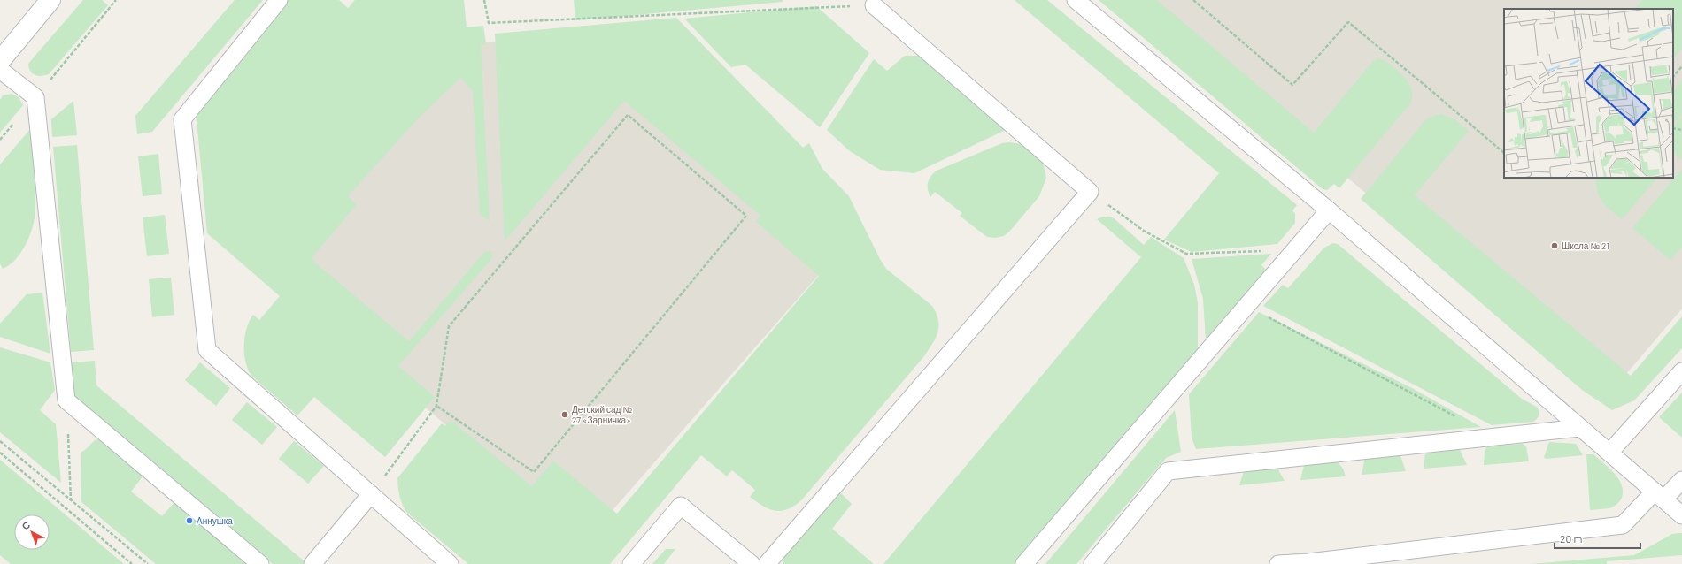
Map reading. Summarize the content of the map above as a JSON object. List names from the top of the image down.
{
  "places": ["Школа № 21", "Детский сад № 27 «Зарничка»", "Аннушка"],
  "scale_bar": "20 m",
  "north": "top left"
}
